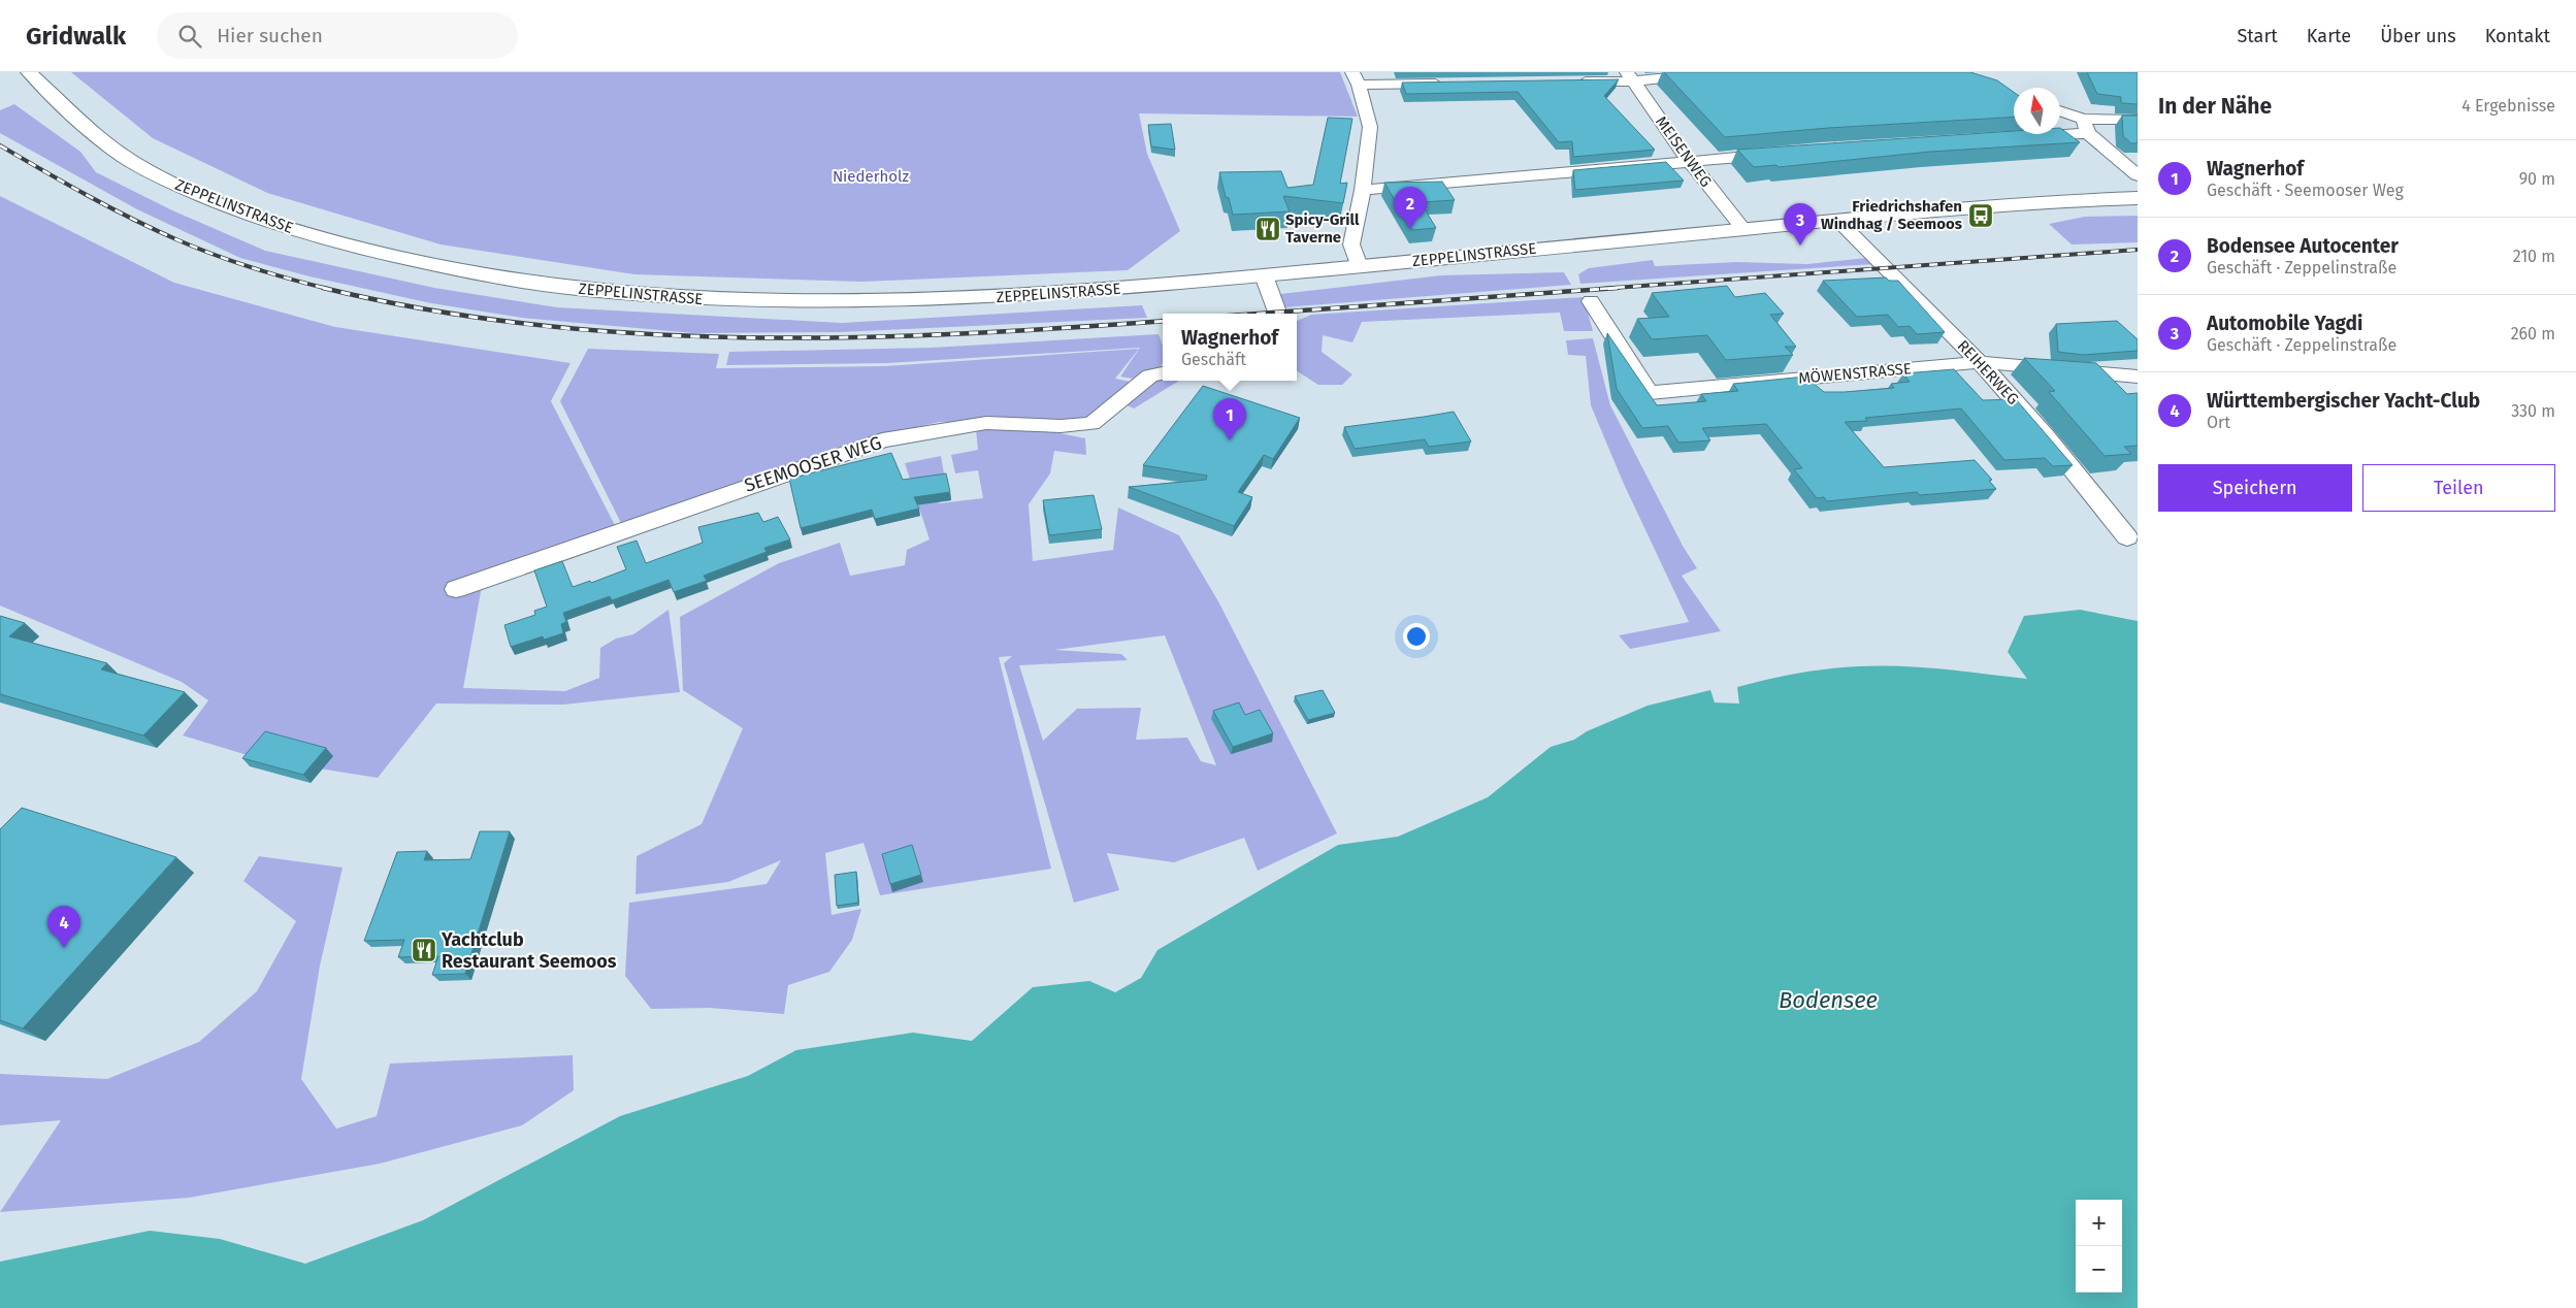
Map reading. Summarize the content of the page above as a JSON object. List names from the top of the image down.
{
  "streets": {
    "main road": ["ZEPPELINSTRASSE"],
    "street": [
      "MEISENWEG",
      "REIHERWEG",
      "MÖWENSTRASSE",
      "SEEMOOSER WEG"
    ]
  },
  "crossings": [
    ["MEISENWEG", "ZEPPELINSTRASSE"],
    ["ZEPPELINSTRASSE", "REIHERWEG"],
    ["REIHERWEG", "MÖWENSTRASSE"]
  ],
  "water": ["Bodensee"],
  "parks": ["Niederholz"],
  "places": {
    "bus stop": ["Friedrichshafen Windhag / Seemoos"],
    "restaurant": ["Spicy-Grill Taverne", "Yachtclub Restaurant Seemoos"]
  },
  "north": "top",
  "page": {
    "header": "Gridwalk",
    "search": "Hier suchen",
    "nav": [
      "Start",
      "Karte",
      "Über uns",
      "Kontakt"
    ],
    "heading": ["In der Nähe", "4 Ergebnisse"],
    "list": [
      {
        "mark": "1",
        "name": "Wagnerhof",
        "note": "Geschäft · Seemooser Weg",
        "value": "90 m"
      },
      {
        "mark": "2",
        "name": "Bodensee Autocenter",
        "note": "Geschäft · Zeppelinstraße",
        "value": "210 m"
      },
      {
        "mark": "3",
        "name": "Automobile Yagdi",
        "note": "Geschäft · Zeppelinstraße",
        "value": "260 m"
      },
      {
        "mark": "4",
        "name": "Württembergischer Yacht-Club",
        "note": "Ort",
        "value": "330 m"
      }
    ],
    "pins": [
      "2",
      "3",
      "1",
      "4"
    ],
    "popup": ["Wagnerhof", "Geschäft"],
    "buttons": ["Speichern", "Teilen"],
    "map_buttons": ["+", "−"]
  }
}
